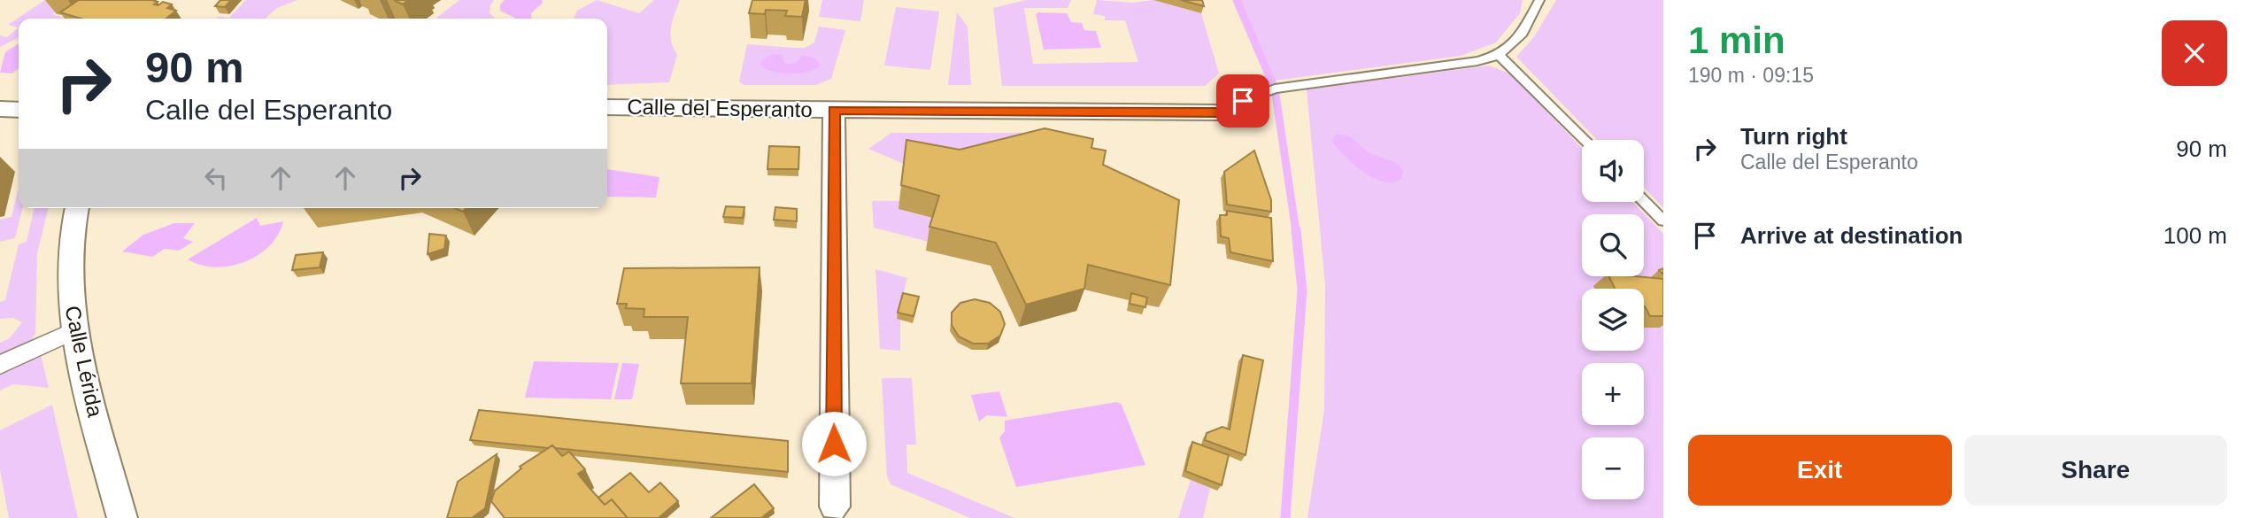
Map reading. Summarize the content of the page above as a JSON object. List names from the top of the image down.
{
  "streets": {
    "street": ["Calle del Esperanto", "Calle Lérida"]
  },
  "page": {
    "heading": ["1 min", "190 m · 09:15"],
    "turn": ["90 m", "Calle del Esperanto"],
    "list": [
      {
        "name": "Turn right",
        "note": "Calle del Esperanto",
        "value": "90 m"
      },
      {
        "name": "Arrive at destination",
        "value": "100 m"
      }
    ],
    "map_buttons": ["+", "−"],
    "buttons": ["Exit", "Share"]
  }
}
